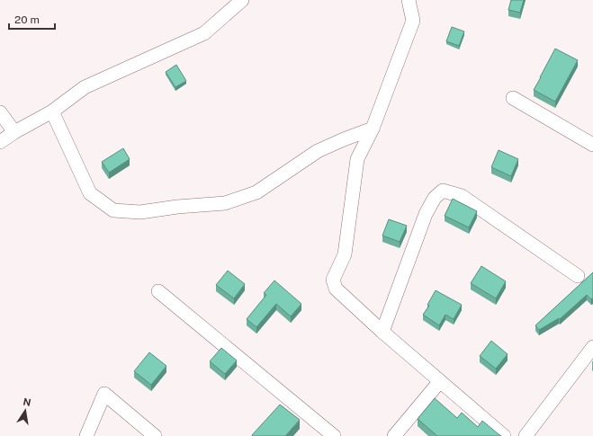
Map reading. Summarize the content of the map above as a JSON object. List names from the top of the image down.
{
  "scale_bar": "20 m",
  "north": "top"
}
